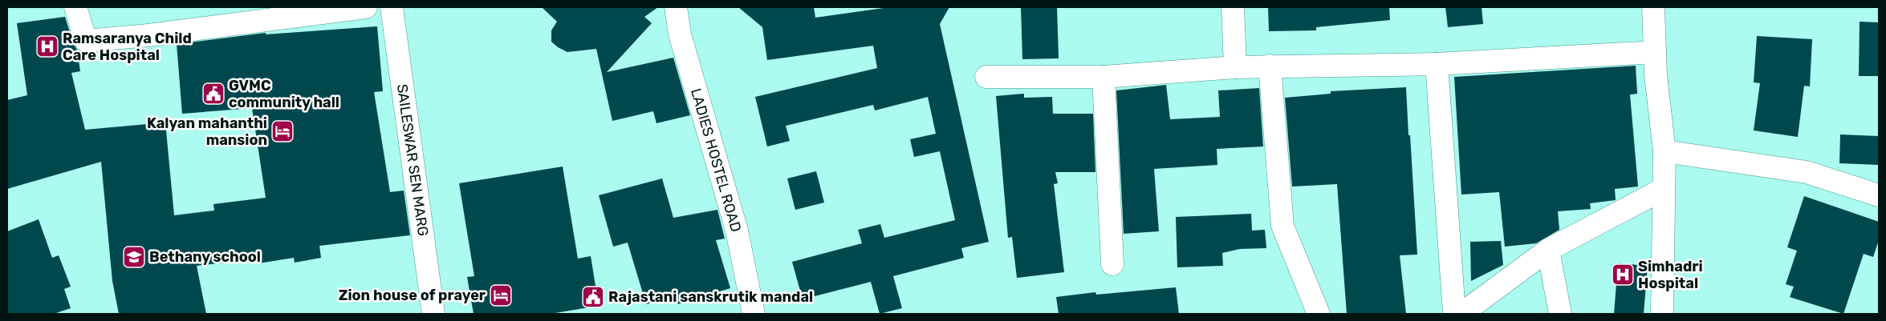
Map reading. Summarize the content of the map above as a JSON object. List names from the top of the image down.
{
  "streets": {
    "street": ["SAILESWAR SEN MARG", "LADIES HOSTEL ROAD"]
  },
  "places": {
    "hospital": ["Ramsaranya Child Care Hospital", "Simhadri Hospital"],
    "public building": ["GVMC community hall", "Rajastani sanskrutik mandal"],
    "hotel": ["Kalyan mahanthi mansion", "Zion house of prayer"],
    "school or university": ["Bethany school"]
  }
}
